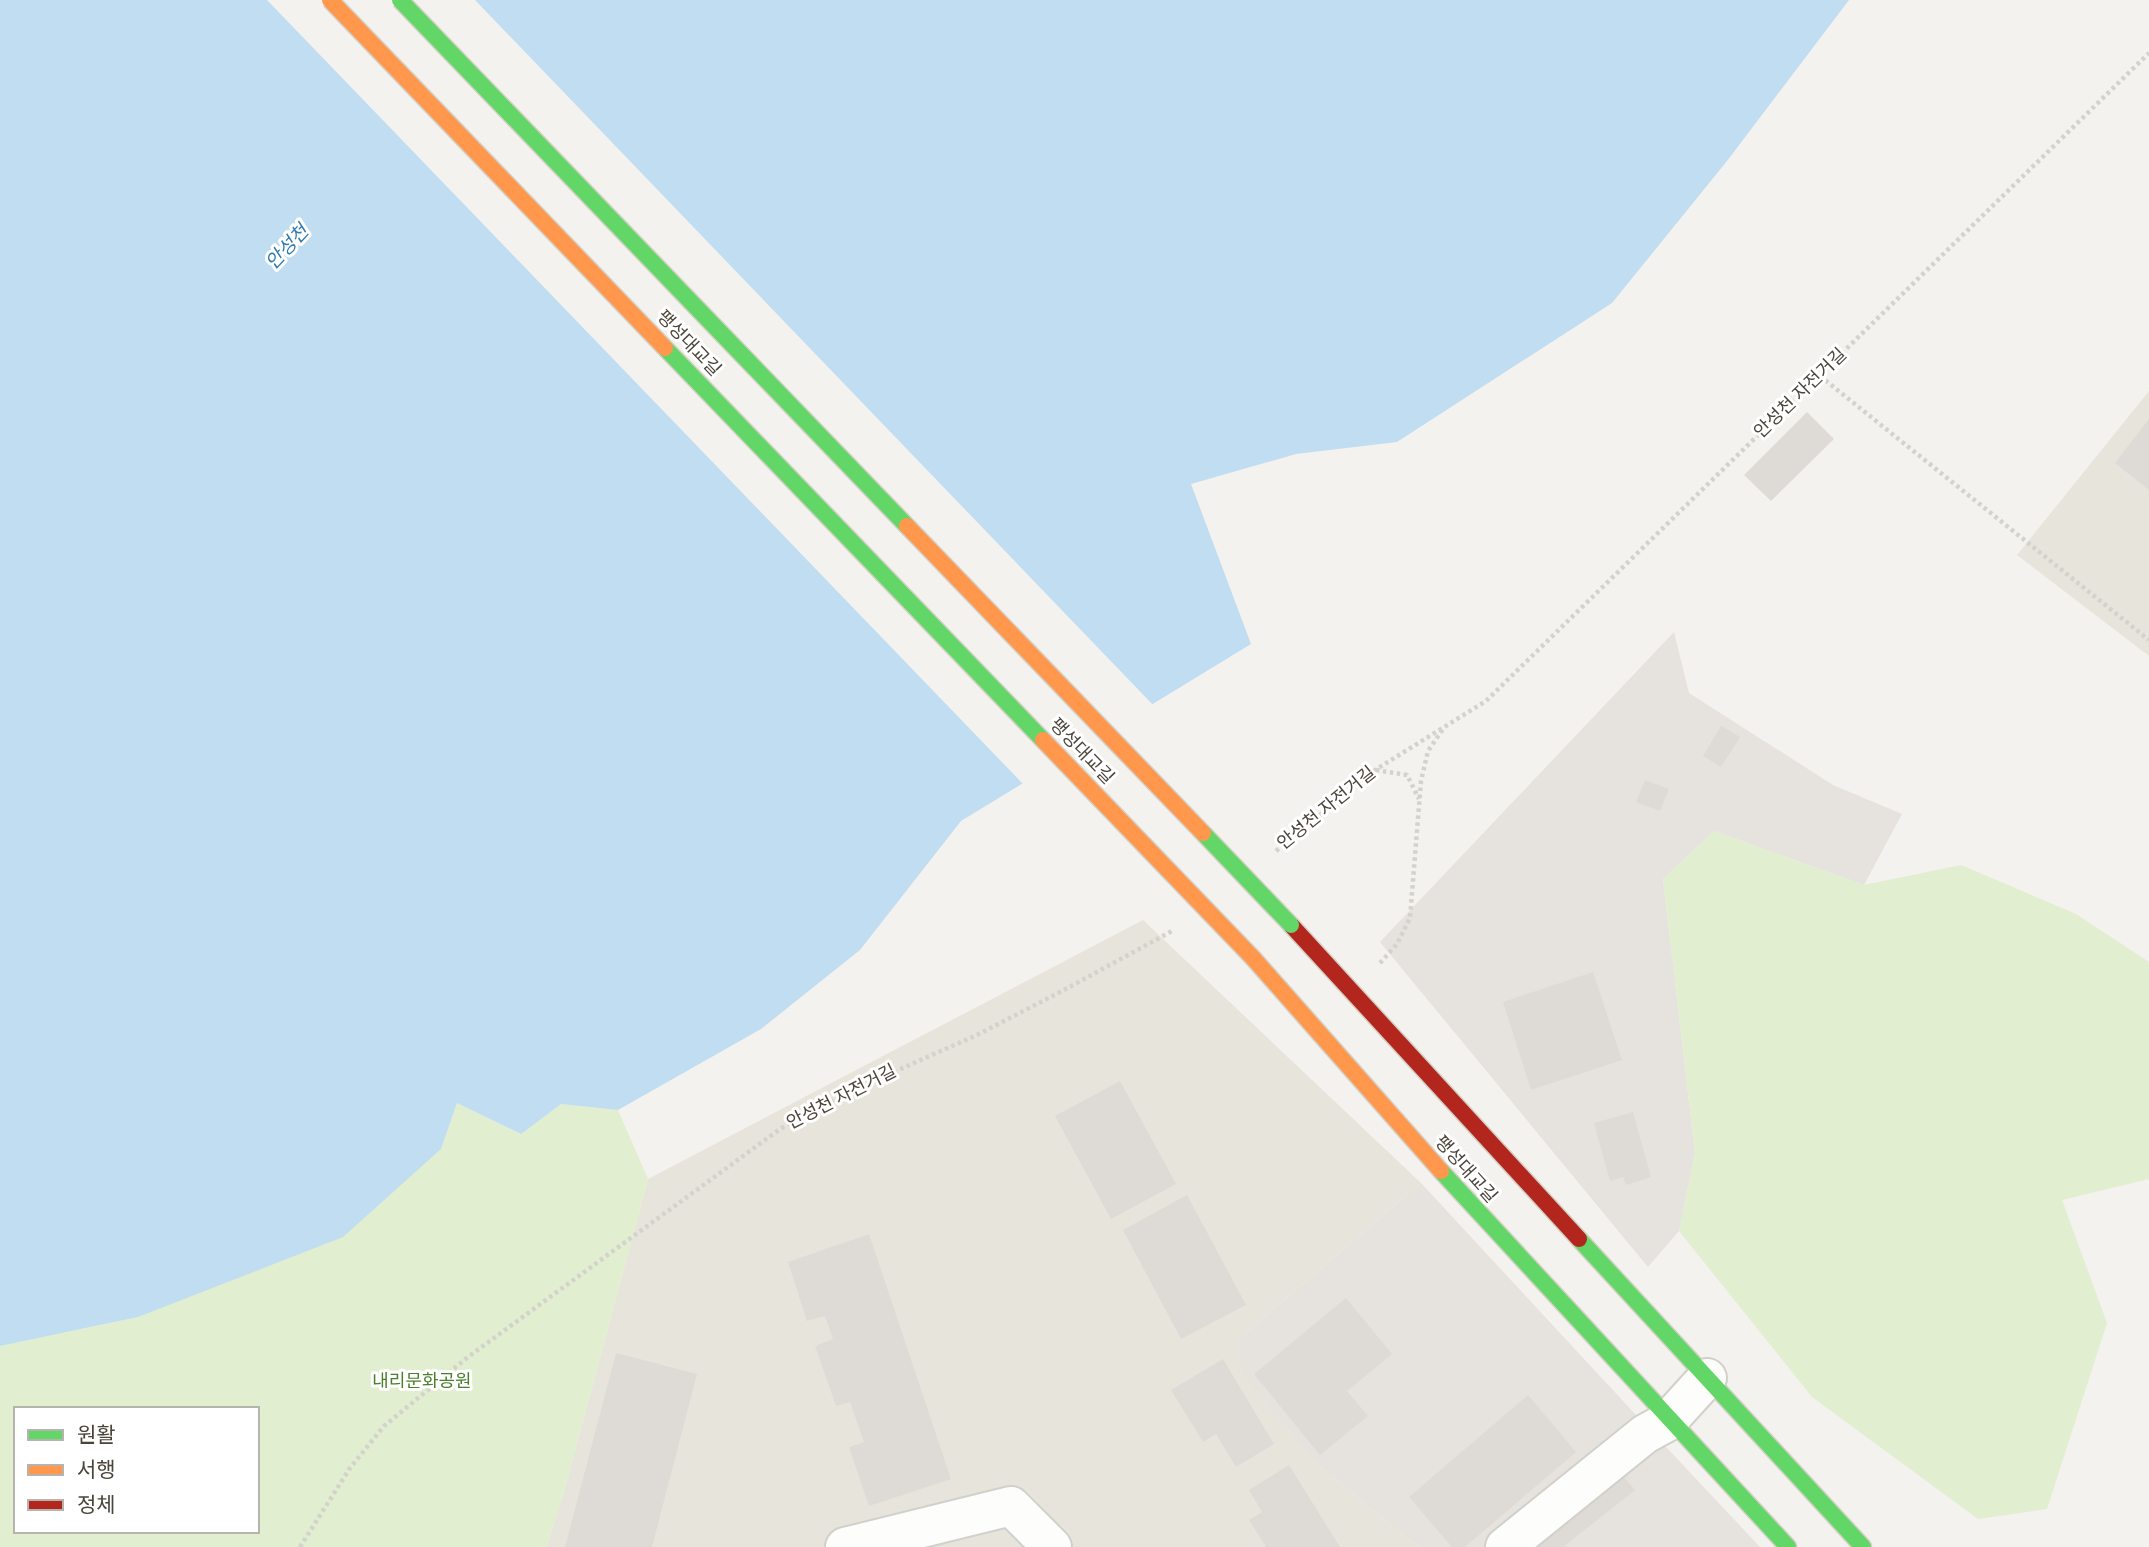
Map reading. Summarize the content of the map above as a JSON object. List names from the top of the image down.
{
  "streets": {
    "main road": ["팽성대교길"],
    "path": ["안성천 자전거길"]
  },
  "water": ["안성천"],
  "parks": ["내리문화공원"],
  "legend": ["원활", "서행", "정체"]
}
